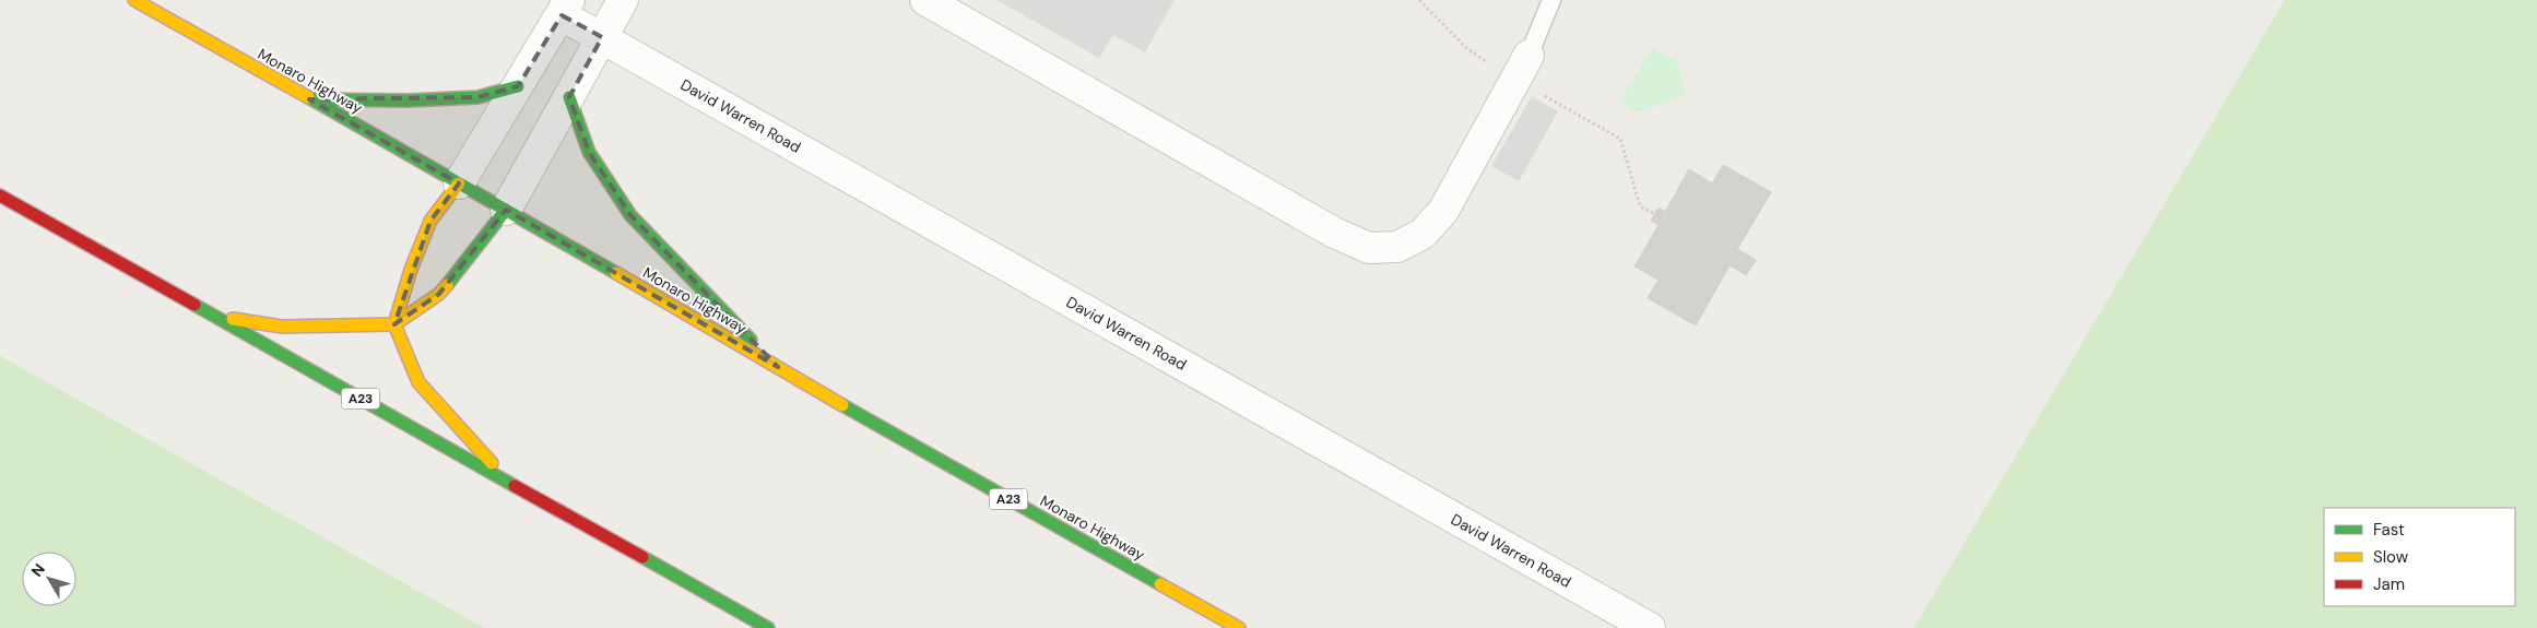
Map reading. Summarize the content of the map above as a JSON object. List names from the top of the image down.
{
  "streets": {
    "highway": ["Monaro Highway", "A23"],
    "street": ["David Warren Road"]
  },
  "crossings": [
    ["Monaro Highway", "David Warren Road"]
  ],
  "legend": ["Fast", "Slow", "Jam"],
  "north": "top left"
}
